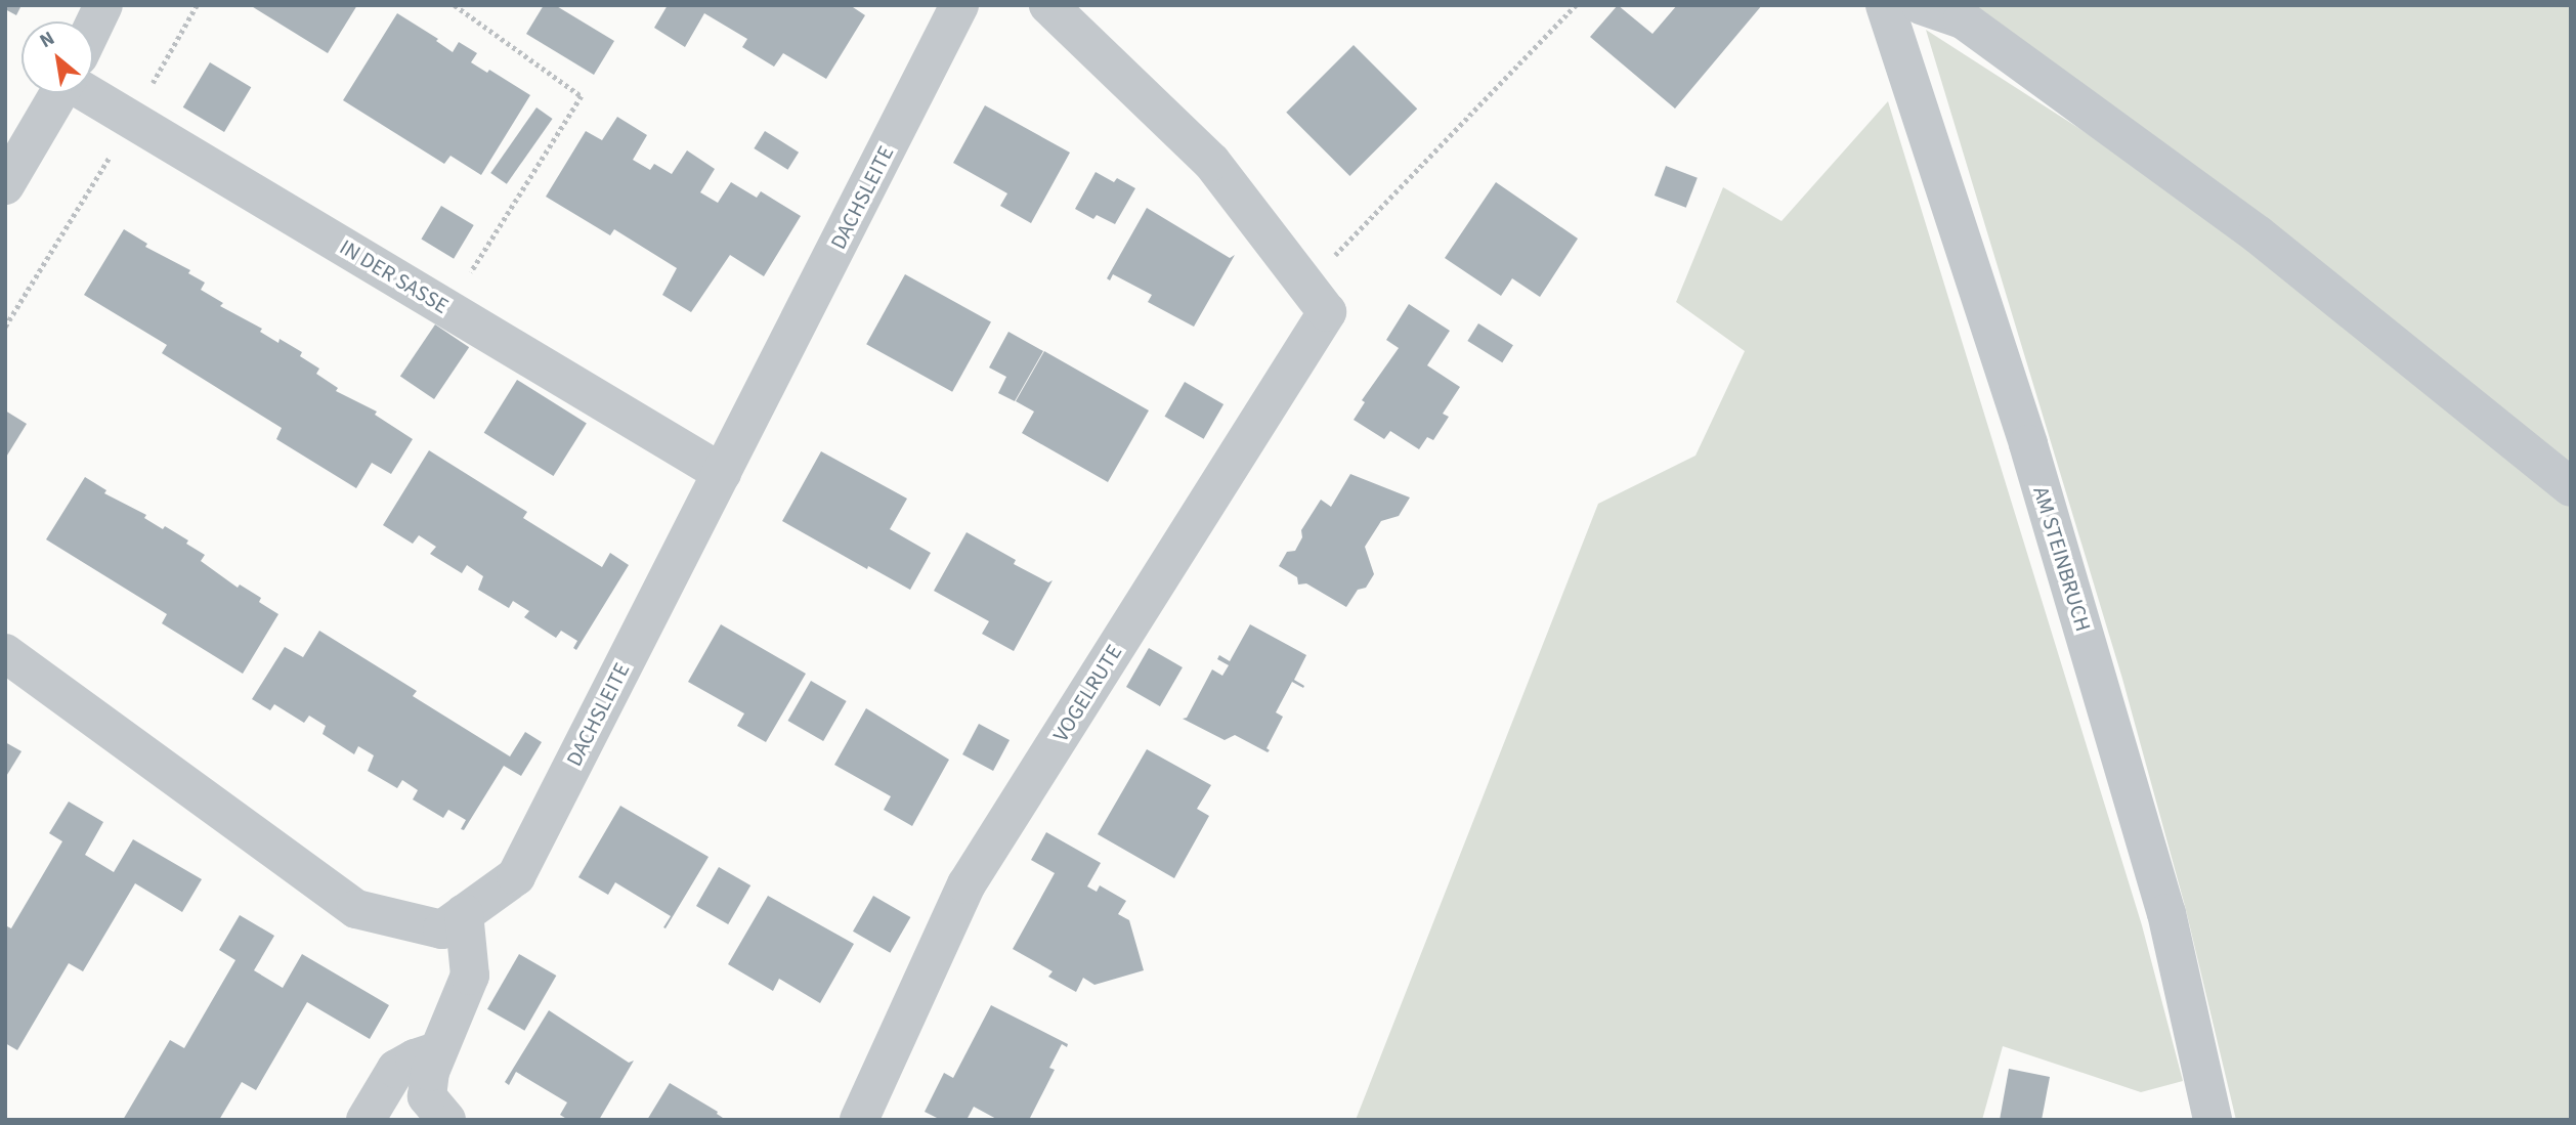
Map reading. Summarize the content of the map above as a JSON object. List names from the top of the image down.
{
  "streets": {
    "street": [
      "DACHSLEITE",
      "IN DER SASSE",
      "AM STEINBRUCH",
      "VOGELRUTE"
    ]
  },
  "crossings": [
    ["DACHSLEITE", "IN DER SASSE"]
  ],
  "north": "top left"
}
